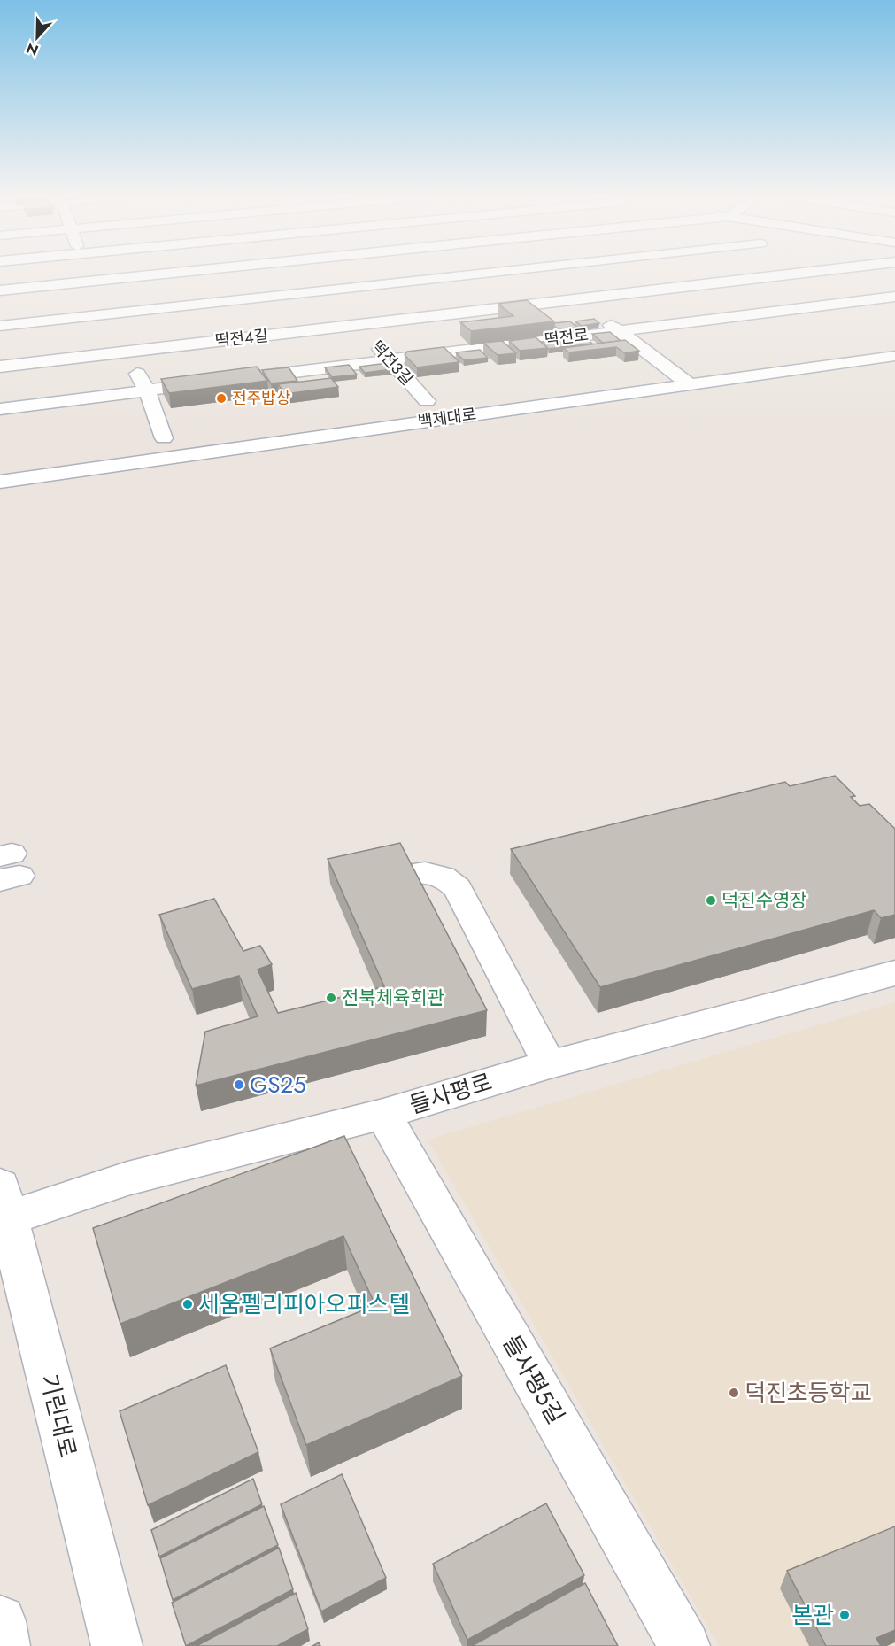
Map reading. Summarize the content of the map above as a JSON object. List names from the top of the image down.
{
  "streets": {
    "street": [
      "떡전로",
      "떡전4길",
      "떡전3길",
      "백제대로",
      "들사평로",
      "들사평5길",
      "기린대로"
    ]
  },
  "crossings": [
    ["떡전로", "떡전3길"],
    ["떡전로", "백제대로"],
    ["떡전4길", "떡전3길"],
    ["떡전3길", "백제대로"],
    ["들사평로", "들사평5길"],
    ["들사평로", "기린대로"]
  ],
  "places": [
    "전주밥상",
    "덕진수영장",
    "전북체육회관",
    "GS25",
    "세움펠리피아오피스텔",
    "덕진초등학교",
    "본관"
  ],
  "north": "bottom"
}
